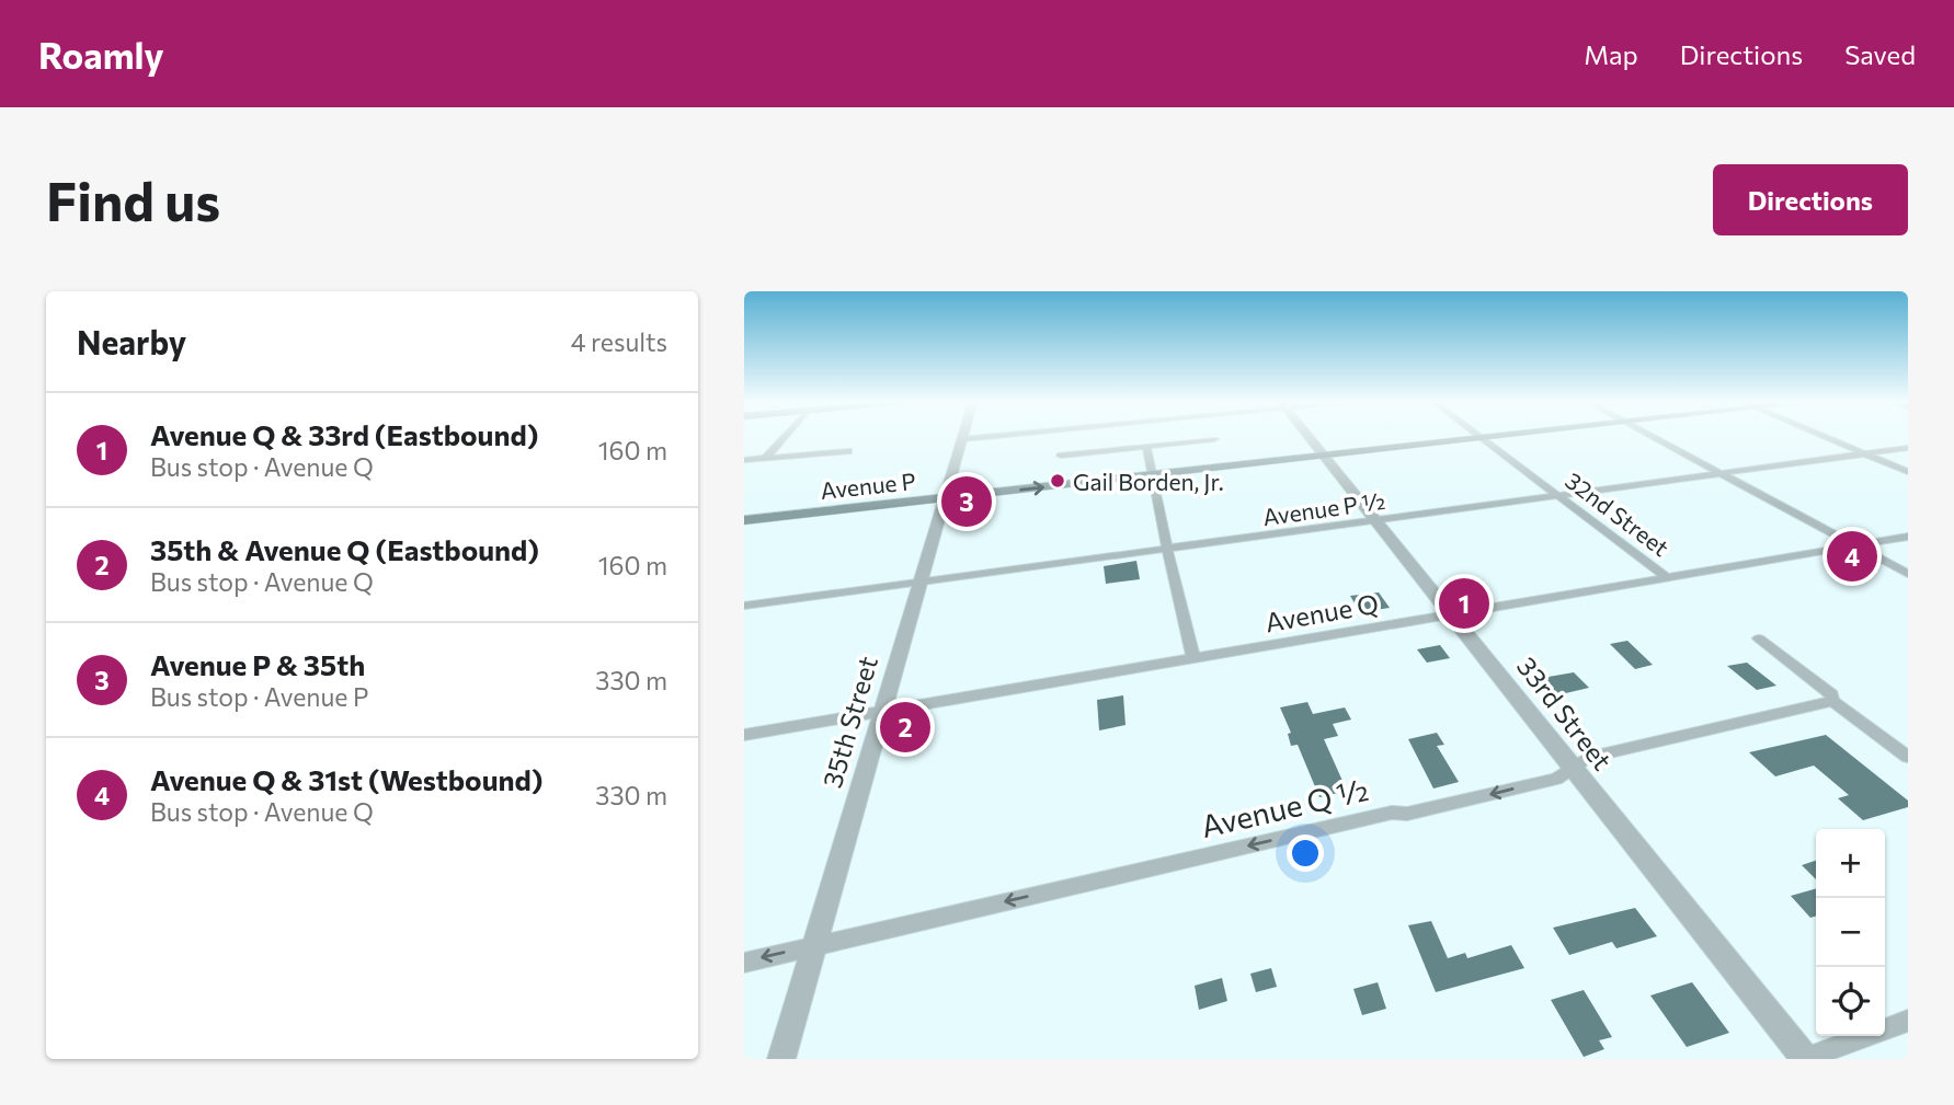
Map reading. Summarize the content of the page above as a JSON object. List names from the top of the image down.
{
  "streets": {
    "main road": ["Avenue P"],
    "street": [
      "Avenue P ½",
      "32nd Street",
      "Avenue Q",
      "33rd Street",
      "35th Street",
      "Avenue Q ½"
    ]
  },
  "crossings": [
    ["Avenue P", "32nd Street"],
    ["Avenue P", "33rd Street"],
    ["Avenue P", "35th Street"],
    ["Avenue P ½", "32nd Street"],
    ["Avenue P ½", "33rd Street"],
    ["Avenue P ½", "35th Street"],
    ["32nd Street", "Avenue Q"],
    ["Avenue Q", "33rd Street"],
    ["Avenue Q", "35th Street"],
    ["33rd Street", "Avenue Q ½"],
    ["35th Street", "Avenue Q ½"]
  ],
  "one_way": ["Avenue Q ½"],
  "places": ["Gail Borden, Jr."],
  "page": {
    "header": "Roamly",
    "nav": ["Map", "Directions", "Saved"],
    "buttons": "Directions",
    "title": "Find us",
    "heading": ["Nearby", "4 results"],
    "list": [
      {
        "mark": "1",
        "name": "Avenue Q & 33rd (Eastbound)",
        "note": "Bus stop · Avenue Q",
        "value": "160 m"
      },
      {
        "mark": "2",
        "name": "35th & Avenue Q (Eastbound)",
        "note": "Bus stop · Avenue Q",
        "value": "160 m"
      },
      {
        "mark": "3",
        "name": "Avenue P & 35th",
        "note": "Bus stop · Avenue P",
        "value": "330 m"
      },
      {
        "mark": "4",
        "name": "Avenue Q & 31st (Westbound)",
        "note": "Bus stop · Avenue Q",
        "value": "330 m"
      }
    ],
    "pins": [
      "3",
      "4",
      "1",
      "2"
    ],
    "map_buttons": ["+", "−"]
  }
}
